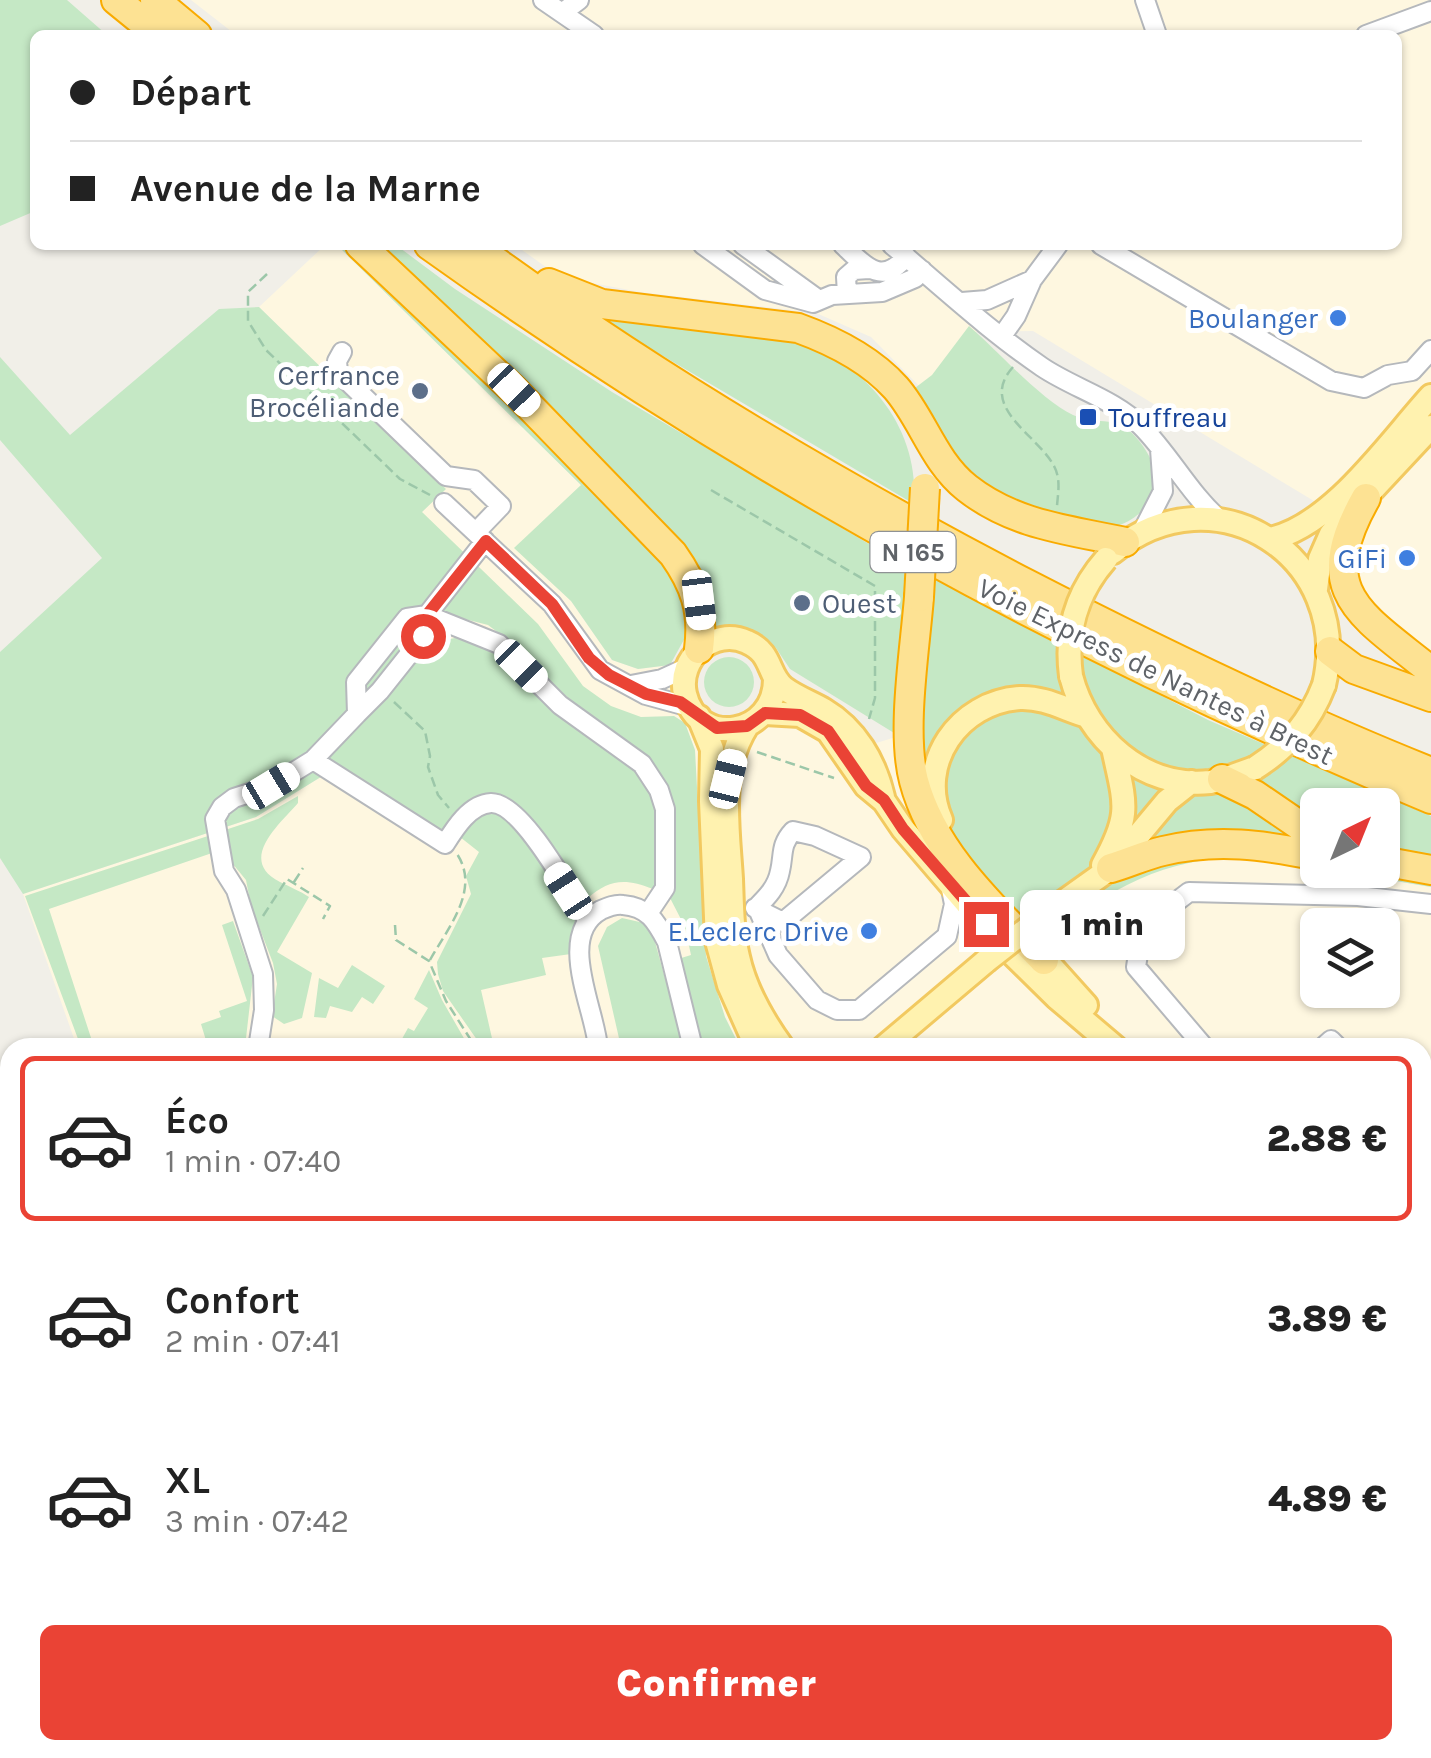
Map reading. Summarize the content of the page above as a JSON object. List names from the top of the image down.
{
  "streets": {
    "highway": ["N 165", "Voie Express de Nantes à Brest"]
  },
  "places": {
    "other": [
      "Boulanger",
      "Cerfrance Brocéliande",
      "GiFi",
      "Ouest",
      "E.Leclerc Drive"
    ],
    "transit": ["Touffreau"]
  },
  "north": "top right",
  "page": {
    "banner": ["Départ", "Avenue de la Marne"],
    "bubble": "1 min",
    "list": [
      {
        "name": "Éco",
        "note": "1 min · 07:40",
        "value": "2.88 €"
      },
      {
        "name": "Confort",
        "note": "2 min · 07:41",
        "value": "3.89 €"
      },
      {
        "name": "XL",
        "note": "3 min · 07:42",
        "value": "4.89 €"
      }
    ],
    "buttons": "Confirmer"
  }
}
